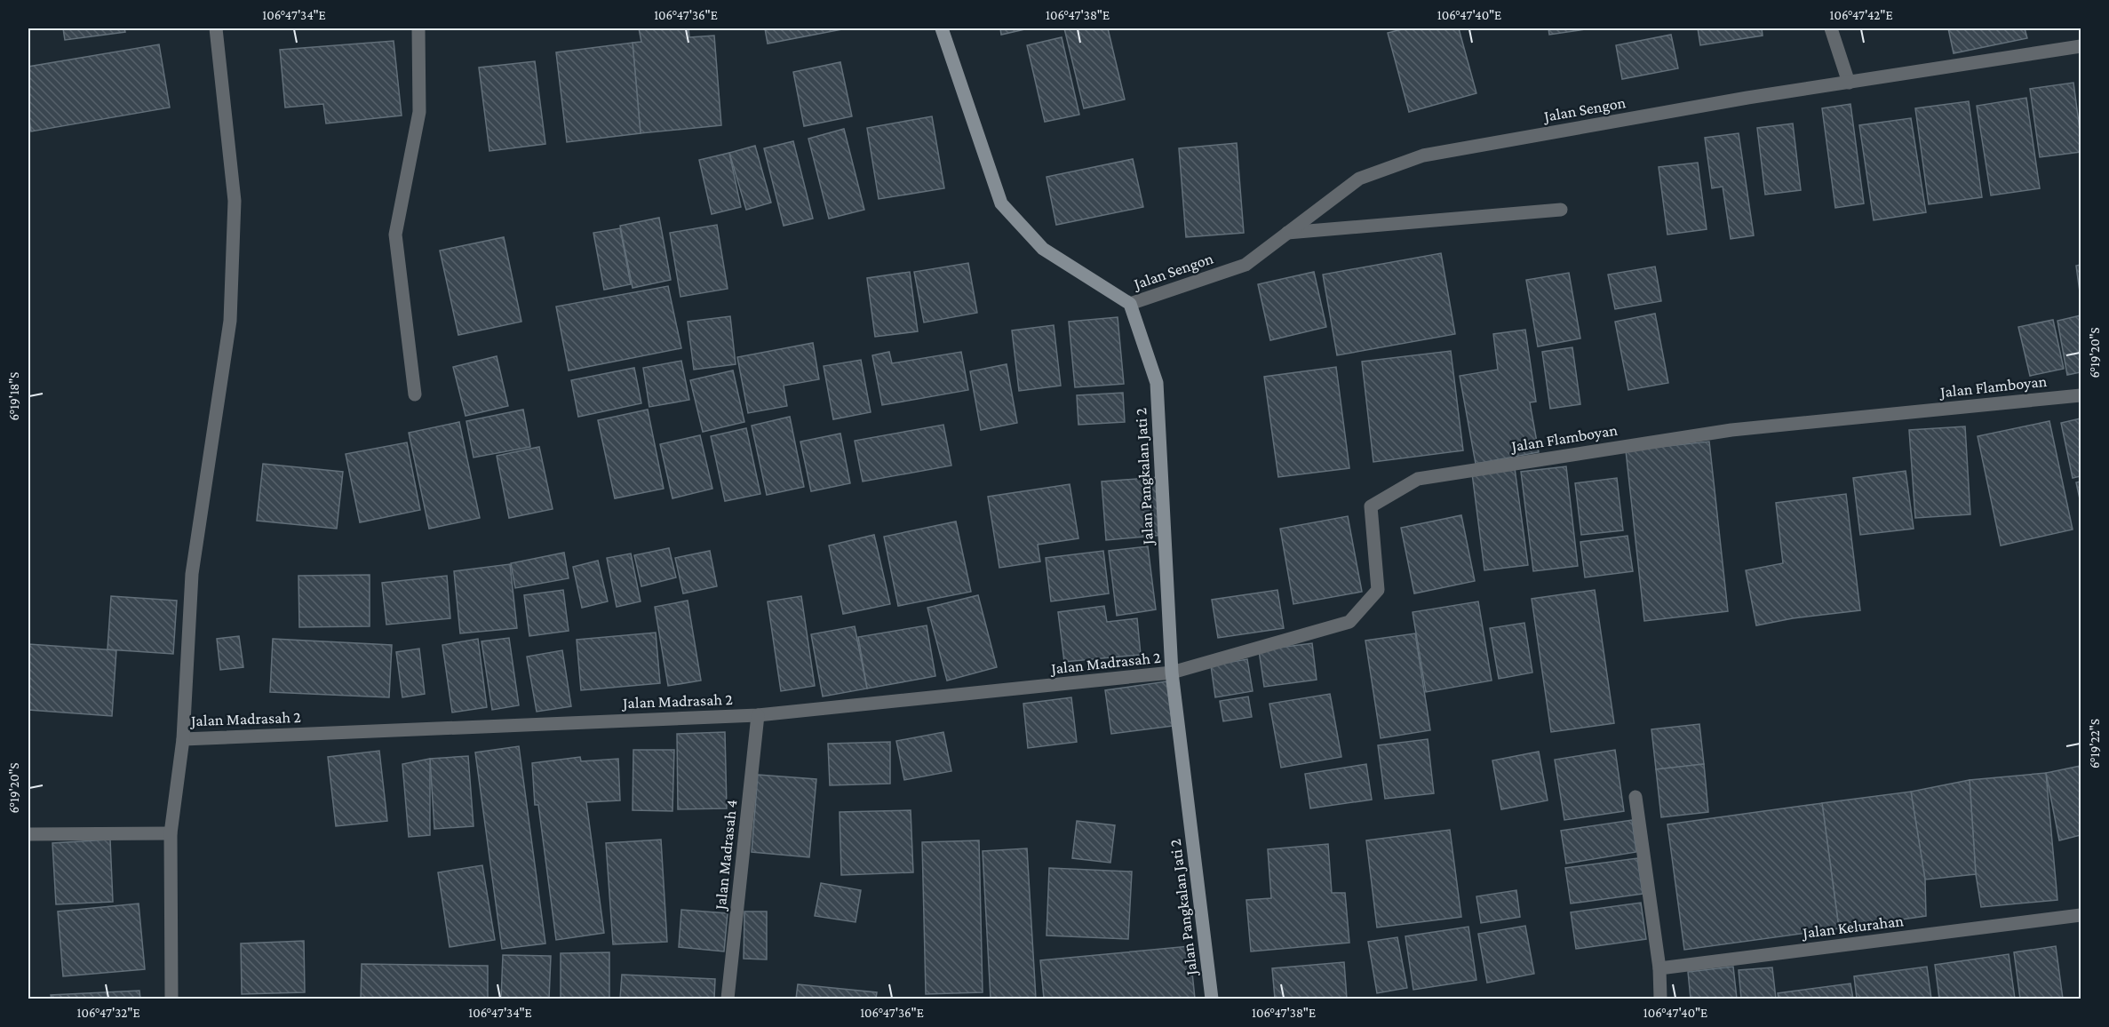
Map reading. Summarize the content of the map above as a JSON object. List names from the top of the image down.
{
  "streets": {
    "street": [
      "Jalan Sengon",
      "Jalan Flamboyan",
      "Jalan Pangkalan Jati 2",
      "Jalan Madrasah 2",
      "Jalan Madrasah 4",
      "Jalan Kelurahan"
    ]
  },
  "crossings": [
    ["Jalan Sengon", "Jalan Pangkalan Jati 2"],
    ["Jalan Flamboyan", "Jalan Pangkalan Jati 2"],
    ["Jalan Flamboyan", "Jalan Madrasah 2"],
    ["Jalan Pangkalan Jati 2", "Jalan Madrasah 2"],
    ["Jalan Madrasah 2", "Jalan Madrasah 4"]
  ],
  "coordinates": [
    "106°47'34\"E",
    "106°47'36\"E",
    "106°47'38\"E",
    "106°47'40\"E",
    "106°47'42\"E",
    "6°19'20\"S",
    "6°19'18\"S",
    "6°19'22\"S",
    "106°47'32\"E"
  ]
}
